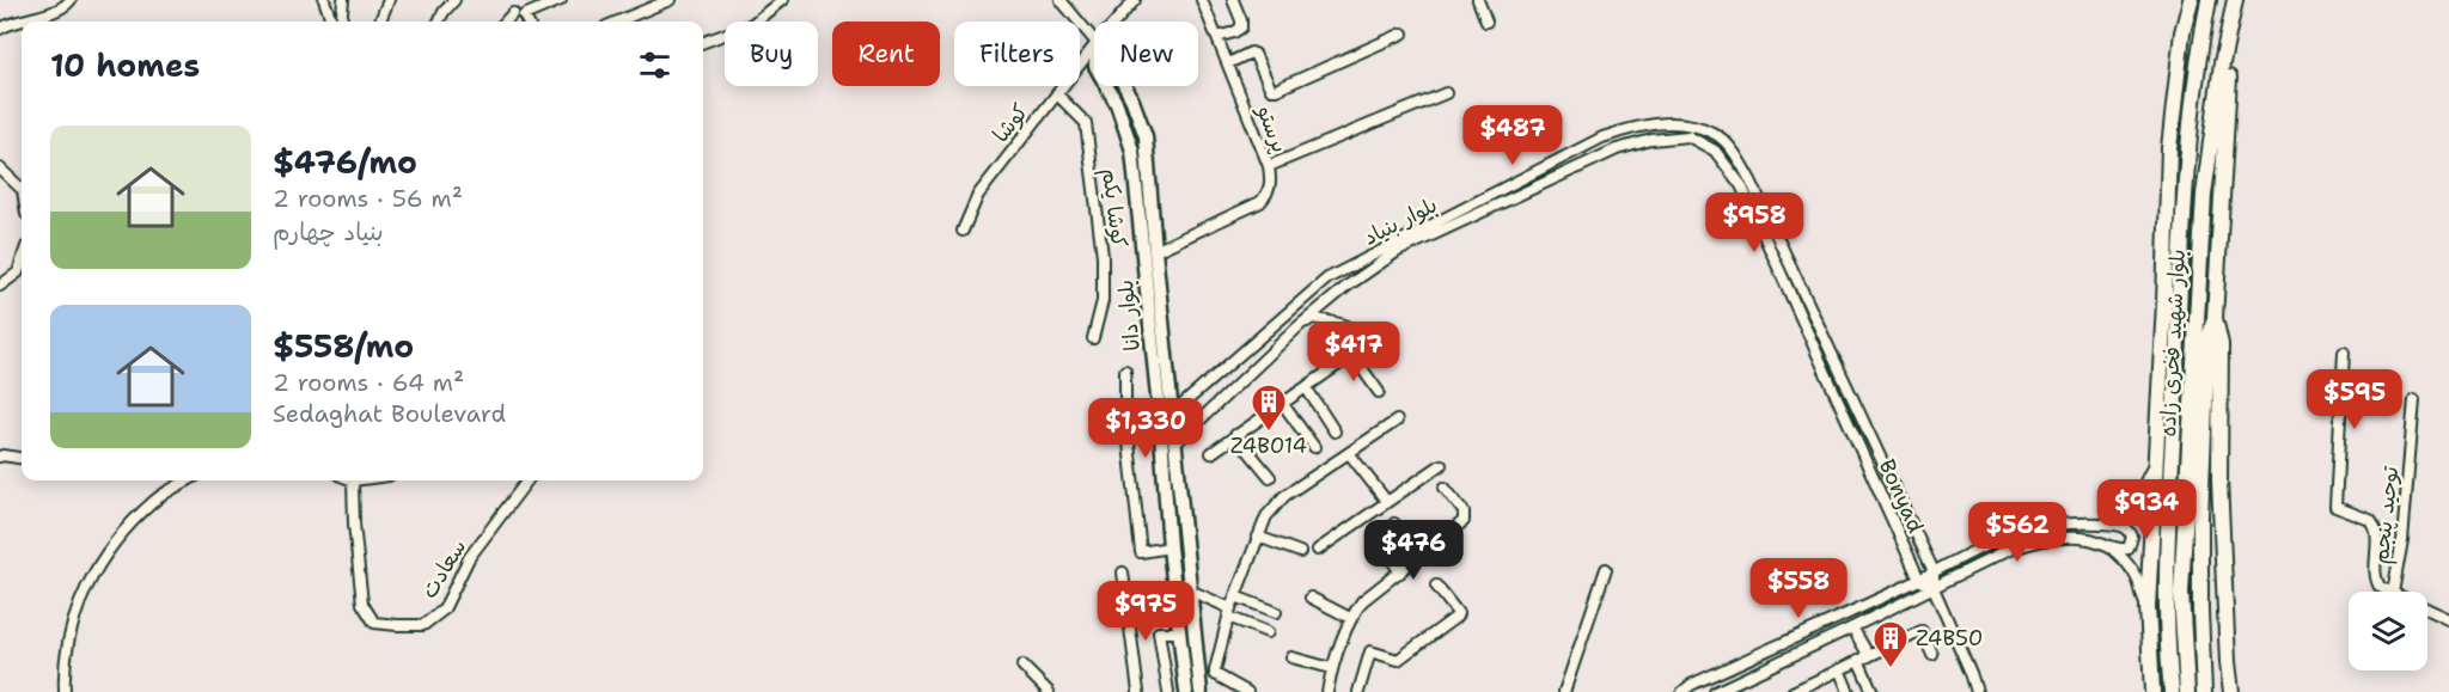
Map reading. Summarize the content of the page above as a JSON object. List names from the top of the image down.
{
  "streets": {
    "main road": ["بلوار شهید فخری زاده"],
    "street": [
      "کوشا",
      "پرستو",
      "کوشا یکم",
      "بلوار بنیاد",
      "بلوار دانا",
      "Bonyad",
      "توحید پنجم",
      "سعادت"
    ]
  },
  "crossings": [
    ["کوشا", "کوشا یکم"],
    ["بلوار بنیاد", "بلوار دانا"],
    ["بلوار بنیاد", "Bonyad"]
  ],
  "places": {
    "building": ["Z4B014", "Z4B50"]
  },
  "page": {
    "chip": [
      "Buy",
      "Rent",
      "Filters",
      "New"
    ],
    "heading": "10 homes",
    "price": [
      "$487",
      "$958",
      "$417",
      "$595",
      "$1,330",
      "$934",
      "$562",
      "$476",
      "$558",
      "$975"
    ],
    "list": [
      {
        "name": "$476/mo",
        "note": "2 rooms · 56 m² · بنیاد چهارم"
      },
      {
        "name": "$558/mo",
        "note": "2 rooms · 64 m² · Sedaghat Boulevard"
      }
    ]
  }
}
